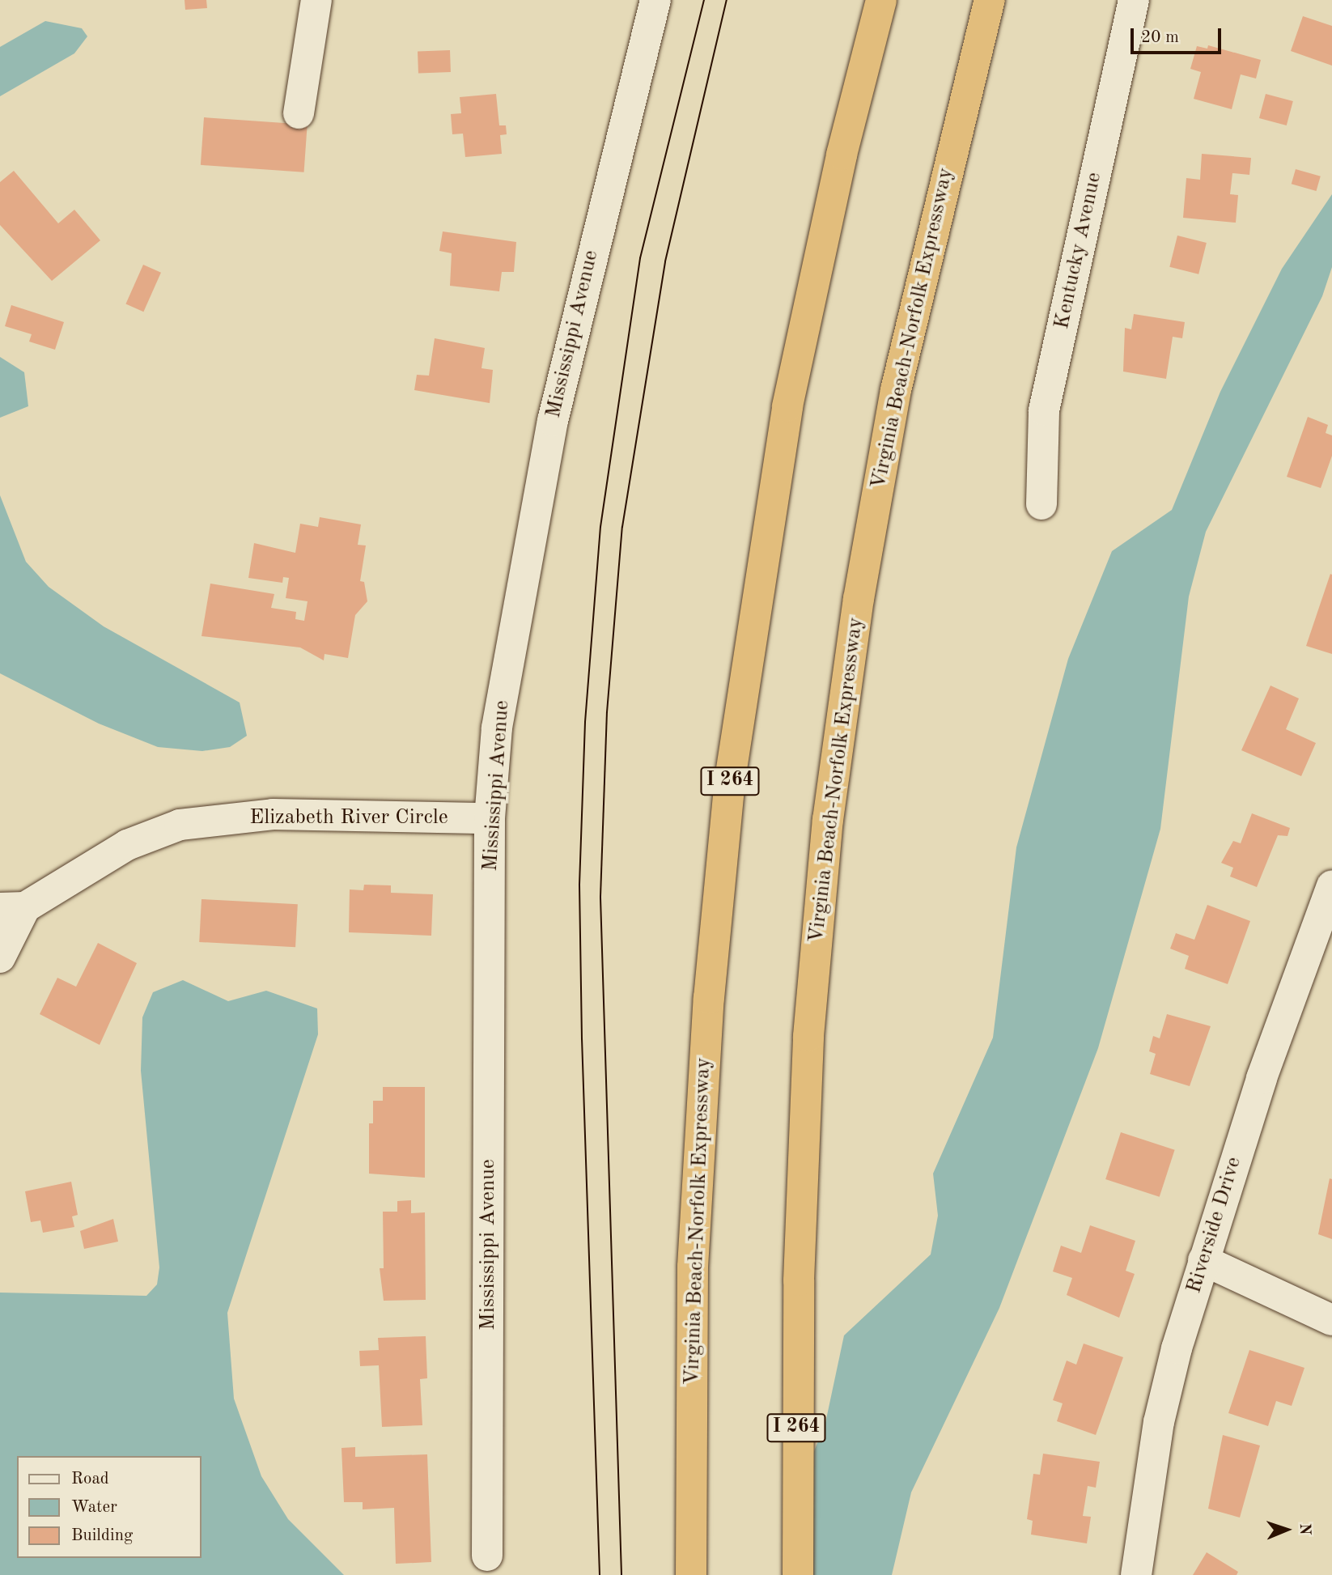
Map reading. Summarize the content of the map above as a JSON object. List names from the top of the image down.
{
  "streets": {
    "highway": ["Virginia Beach-Norfolk Expressway", "I 264"],
    "street": [
      "Kentucky Avenue",
      "Mississippi Avenue",
      "Elizabeth River Circle",
      "Riverside Drive"
    ]
  },
  "crossings": [
    ["Mississippi Avenue", "Elizabeth River Circle"]
  ],
  "legend": ["Road", "Water", "Building"],
  "scale_bar": "20 m",
  "north": "right"
}
